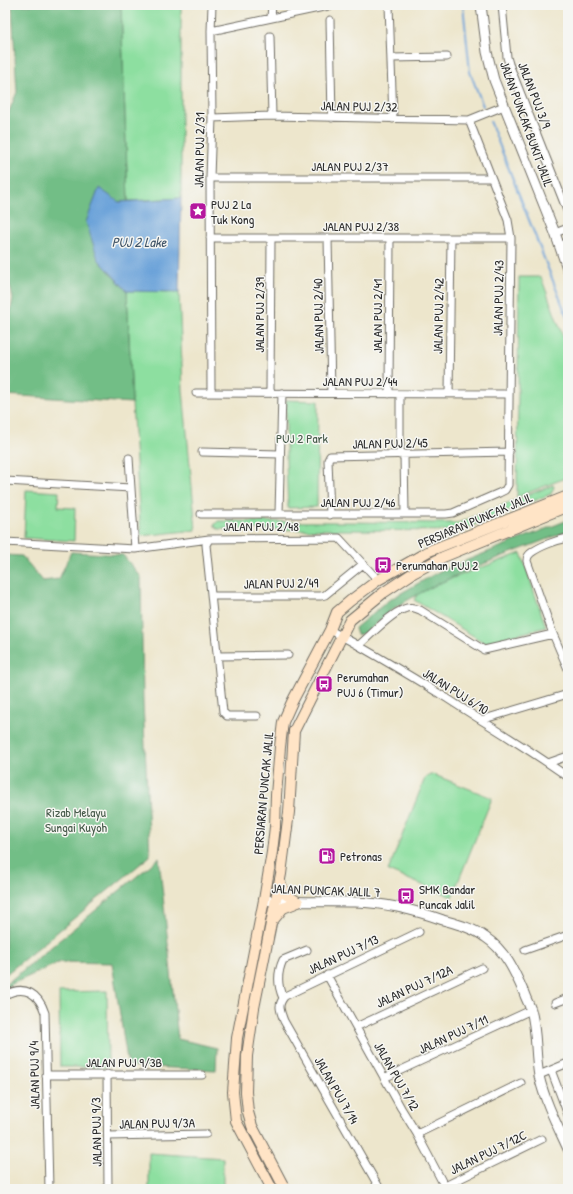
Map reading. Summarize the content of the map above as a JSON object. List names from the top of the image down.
{
  "streets": {
    "main road": ["PERSIARAN PUNCAK JALIL"],
    "street": [
      "JALAN PUJ 3/9",
      "JALAN PUJ 2/32",
      "JALAN PUNCAK BUKIT JALIL",
      "JALAN PUJ 2/31",
      "JALAN PUJ 2/37",
      "JALAN PUJ 2/38",
      "JALAN PUJ 2/43",
      "JALAN PUJ 2/39",
      "JALAN PUJ 2/40",
      "JALAN PUJ 2/41",
      "JALAN PUJ 2/42",
      "JALAN PUJ 2/44",
      "JALAN PUJ 2/45",
      "JALAN PUJ 2/46",
      "JALAN PUJ 2/48",
      "JALAN PUJ 2/49",
      "JALAN PUJ 6/10",
      "JALAN PUNCAK JALIL 7",
      "JALAN PUJ 7/13",
      "JALAN PUJ 7/12A",
      "JALAN PUJ 7/11",
      "JALAN PUJ 9/3B",
      "JALAN PUJ 9/4",
      "JALAN PUJ 7/12",
      "JALAN PUJ 7/14",
      "JALAN PUJ 9/3A",
      "JALAN PUJ 9/3",
      "JALAN PUJ 7/12C"
    ]
  },
  "crossings": [
    ["JALAN PUJ 2/32", "JALAN PUNCAK BUKIT JALIL"],
    ["JALAN PUJ 2/32", "JALAN PUJ 2/31"],
    ["JALAN PUJ 2/32", "JALAN PUJ 2/43"],
    ["JALAN PUJ 2/31", "JALAN PUJ 2/37"],
    ["JALAN PUJ 2/31", "JALAN PUJ 2/38"],
    ["JALAN PUJ 2/31", "JALAN PUJ 2/44"],
    ["JALAN PUJ 2/37", "JALAN PUJ 2/43"],
    ["JALAN PUJ 2/38", "JALAN PUJ 2/43"],
    ["JALAN PUJ 2/38", "JALAN PUJ 2/39"],
    ["JALAN PUJ 2/38", "JALAN PUJ 2/40"],
    ["JALAN PUJ 2/38", "JALAN PUJ 2/41"],
    ["JALAN PUJ 2/38", "JALAN PUJ 2/42"],
    ["JALAN PUJ 2/43", "JALAN PUJ 2/44"],
    ["JALAN PUJ 2/43", "JALAN PUJ 2/45"],
    ["JALAN PUJ 2/43", "JALAN PUJ 2/46"],
    ["JALAN PUJ 2/39", "JALAN PUJ 2/44"],
    ["JALAN PUJ 2/40", "JALAN PUJ 2/44"],
    ["JALAN PUJ 2/41", "JALAN PUJ 2/44"],
    ["JALAN PUJ 2/42", "JALAN PUJ 2/44"],
    ["JALAN PUJ 2/44", "JALAN PUJ 2/48"],
    ["JALAN PUJ 2/45", "JALAN PUJ 2/46"],
    ["JALAN PUJ 2/46", "JALAN PUJ 2/48"],
    ["PERSIARAN PUNCAK JALIL", "JALAN PUJ 2/48"],
    ["PERSIARAN PUNCAK JALIL", "JALAN PUJ 6/10"],
    ["PERSIARAN PUNCAK JALIL", "JALAN PUNCAK JALIL 7"],
    ["JALAN PUJ 2/48", "JALAN PUJ 2/49"],
    ["JALAN PUNCAK JALIL 7", "JALAN PUJ 7/11"],
    ["JALAN PUJ 7/13", "JALAN PUJ 7/12"],
    ["JALAN PUJ 7/13", "JALAN PUJ 7/14"],
    ["JALAN PUJ 7/12A", "JALAN PUJ 7/12"],
    ["JALAN PUJ 7/11", "JALAN PUJ 7/12"],
    ["JALAN PUJ 9/3B", "JALAN PUJ 9/4"],
    ["JALAN PUJ 9/3B", "JALAN PUJ 9/3"],
    ["JALAN PUJ 7/12", "JALAN PUJ 7/12C"],
    ["JALAN PUJ 9/3A", "JALAN PUJ 9/3"]
  ],
  "water": ["PUJ 2 Lake"],
  "parks": ["PUJ 2 Park", "Rizab Melayu Sungai Kuyoh"],
  "places": {
    "place": ["PUJ 2 La Tuk Kong"],
    "bus stop": ["Perumahan PUJ 2", "Perumahan PUJ 6 (Timur)", "SMK Bandar Puncak Jalil"],
    "fuel station": ["Petronas"]
  }
}
